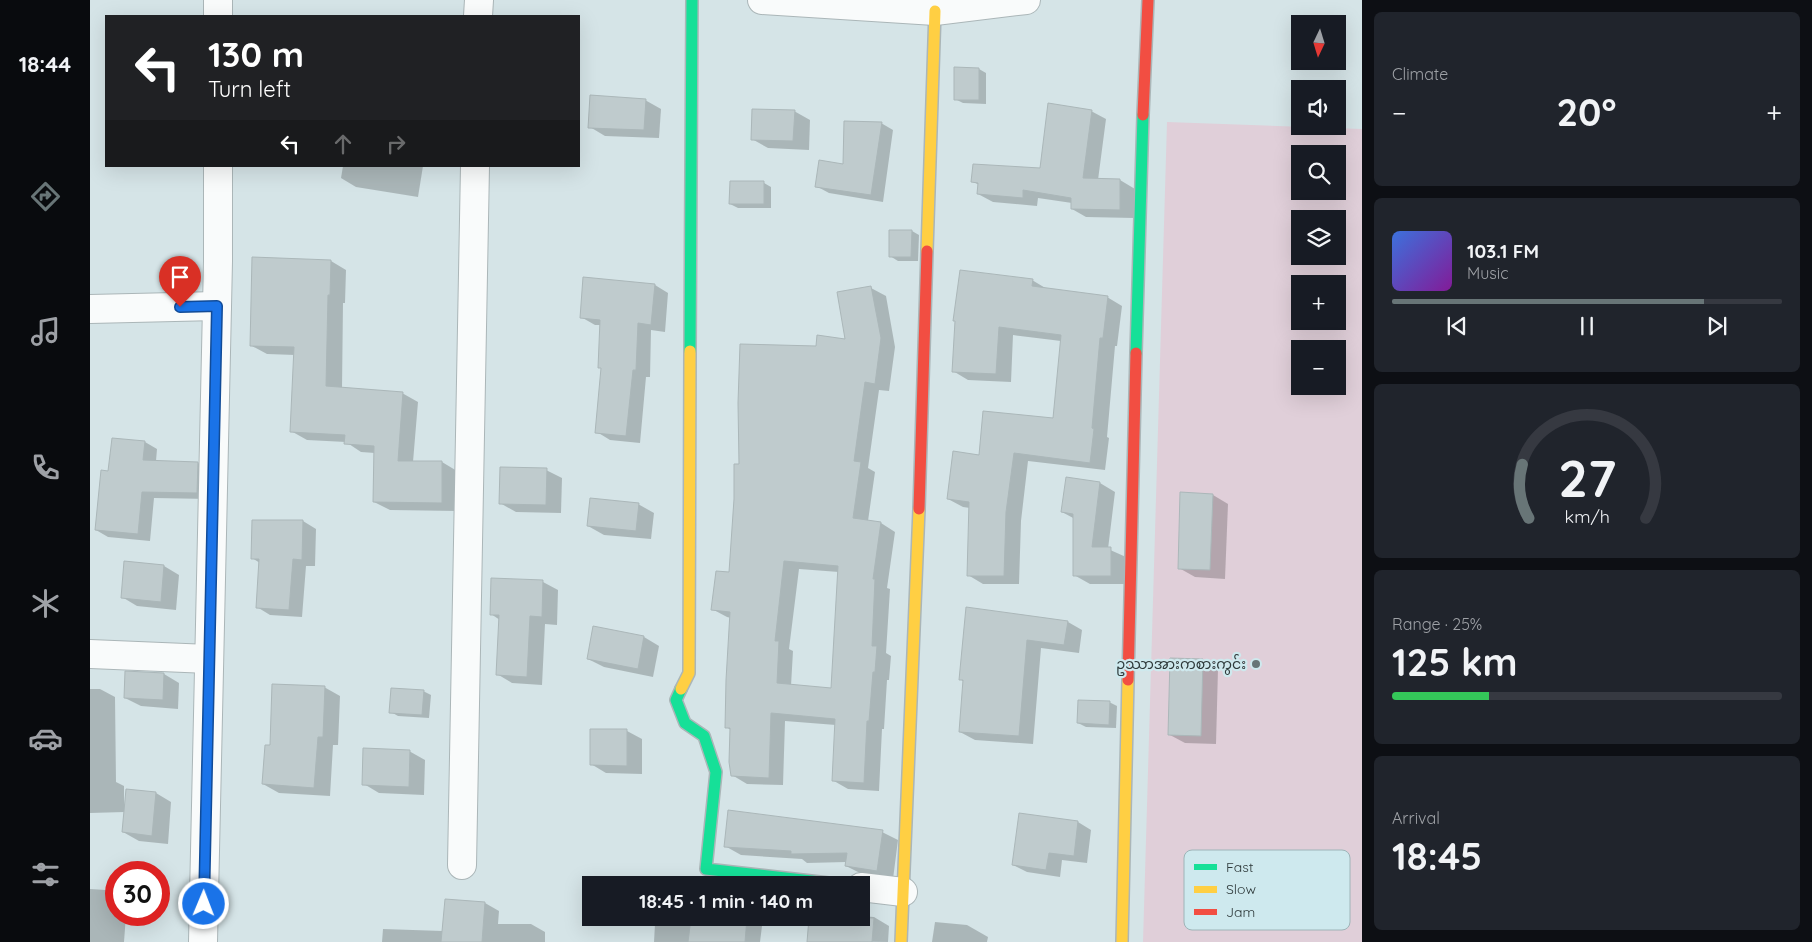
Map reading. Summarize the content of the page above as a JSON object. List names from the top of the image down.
{
  "places": ["ဥဿာ‌အားကစားကွင်း"],
  "legend": ["Fast", "Slow", "Jam"],
  "north": "bottom",
  "page": {
    "tabs": "18:44",
    "tile": [
      "Climate",
      ["Range · 25%", "125 km"],
      ["Arrival", "18:45"]
    ],
    "map_buttons": ["+", "−"],
    "turn": ["130 m", "Turn left"],
    "heat": ["−", "20°", "+"],
    "song": ["103.1 FM", "Music"],
    "limit": "30",
    "trip": "18:45 · 1 min · 140 m",
    "gauge": ["27", "km/h"]
  }
}
